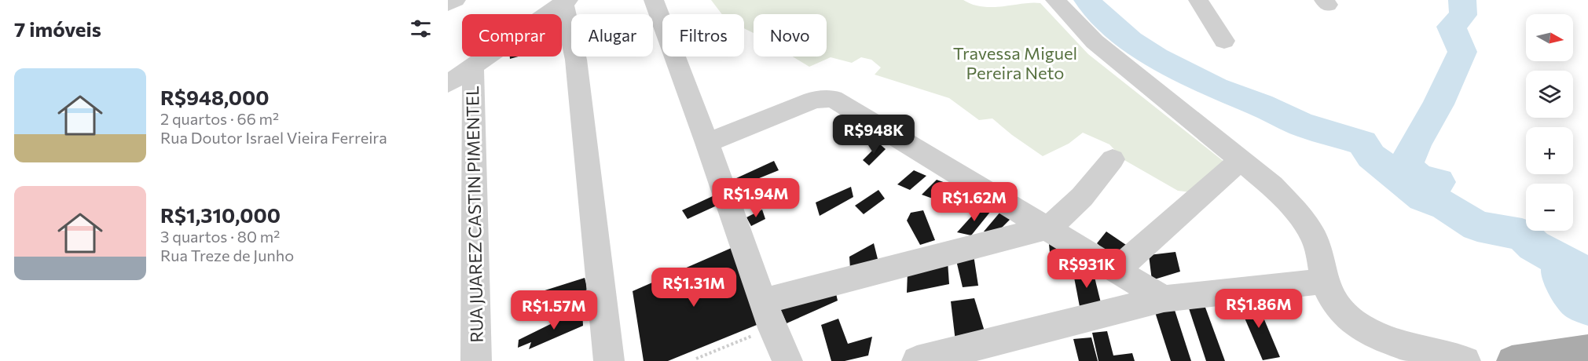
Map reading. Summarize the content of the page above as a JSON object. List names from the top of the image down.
{
  "streets": {
    "street": ["RUA JUAREZ CASTIN PIMENTEL"]
  },
  "parks": ["Travessa Miguel Pereira Neto"],
  "north": "right",
  "page": {
    "heading": "7 imóveis",
    "map_buttons": ["+", "−"],
    "chip": [
      "Comprar",
      "Alugar",
      "Filtros",
      "Novo"
    ],
    "list": [
      {
        "name": "R$948,000",
        "note": "2 quartos · 66 m² · Rua Doutor Israel Vieira Ferreira"
      },
      {
        "name": "R$1,310,000",
        "note": "3 quartos · 80 m² · Rua Treze de Junho"
      }
    ],
    "price": [
      "R$948K",
      "R$1.94M",
      "R$1.62M",
      "R$931K",
      "R$1.31M",
      "R$1.86M",
      "R$1.57M"
    ]
  }
}
